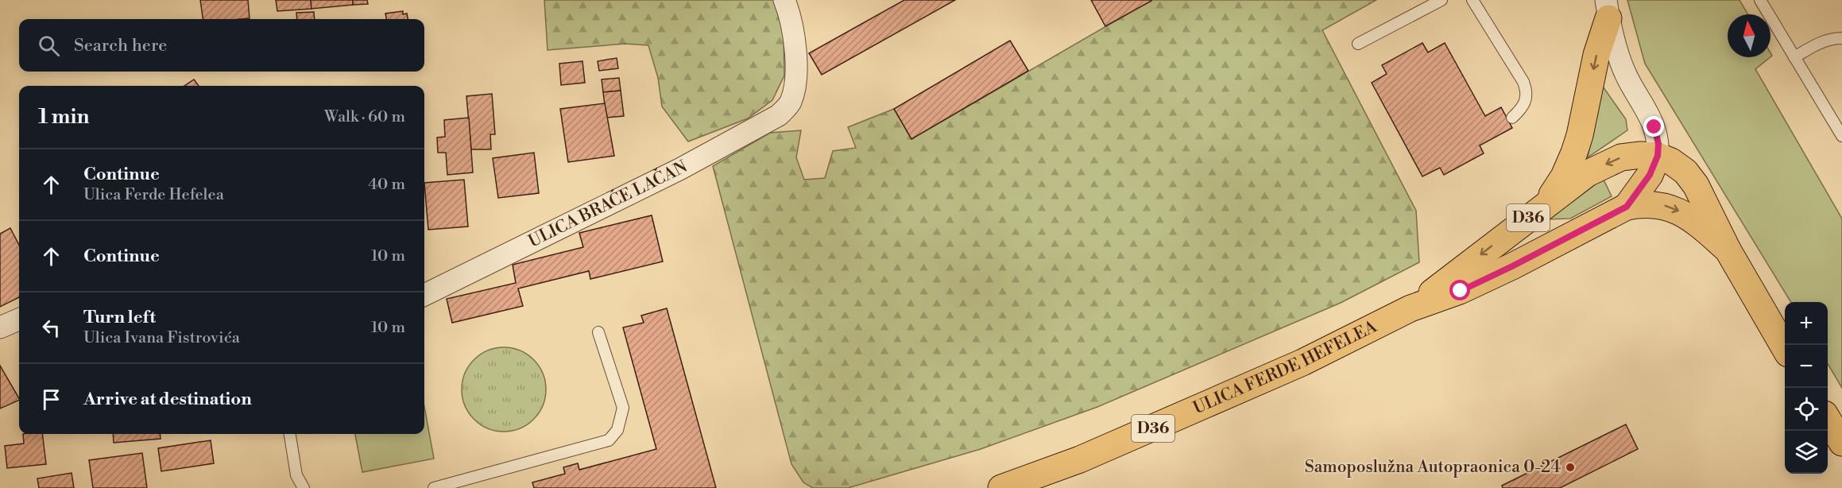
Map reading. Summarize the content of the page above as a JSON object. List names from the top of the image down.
{
  "streets": {
    "main road": ["D36", "ULICA FERDE HEFELEA"],
    "street": ["ULICA BRAĆE LAČAN"]
  },
  "crossings": [
    ["D36", "ULICA FERDE HEFELEA"]
  ],
  "places": ["Samoposlužna Autopraonica 0-24"],
  "north": "top",
  "page": {
    "search": "Search here",
    "heading": ["1 min", "Walk · 60 m"],
    "list": [
      ["Continue", "Ulica Ferde Hefelea", "40 m"],
      ["Continue", "10 m"],
      ["Turn left", "Ulica Ivana Fistrovića", "10 m"],
      "Arrive at destination"
    ],
    "map_buttons": ["+", "−"]
  }
}
